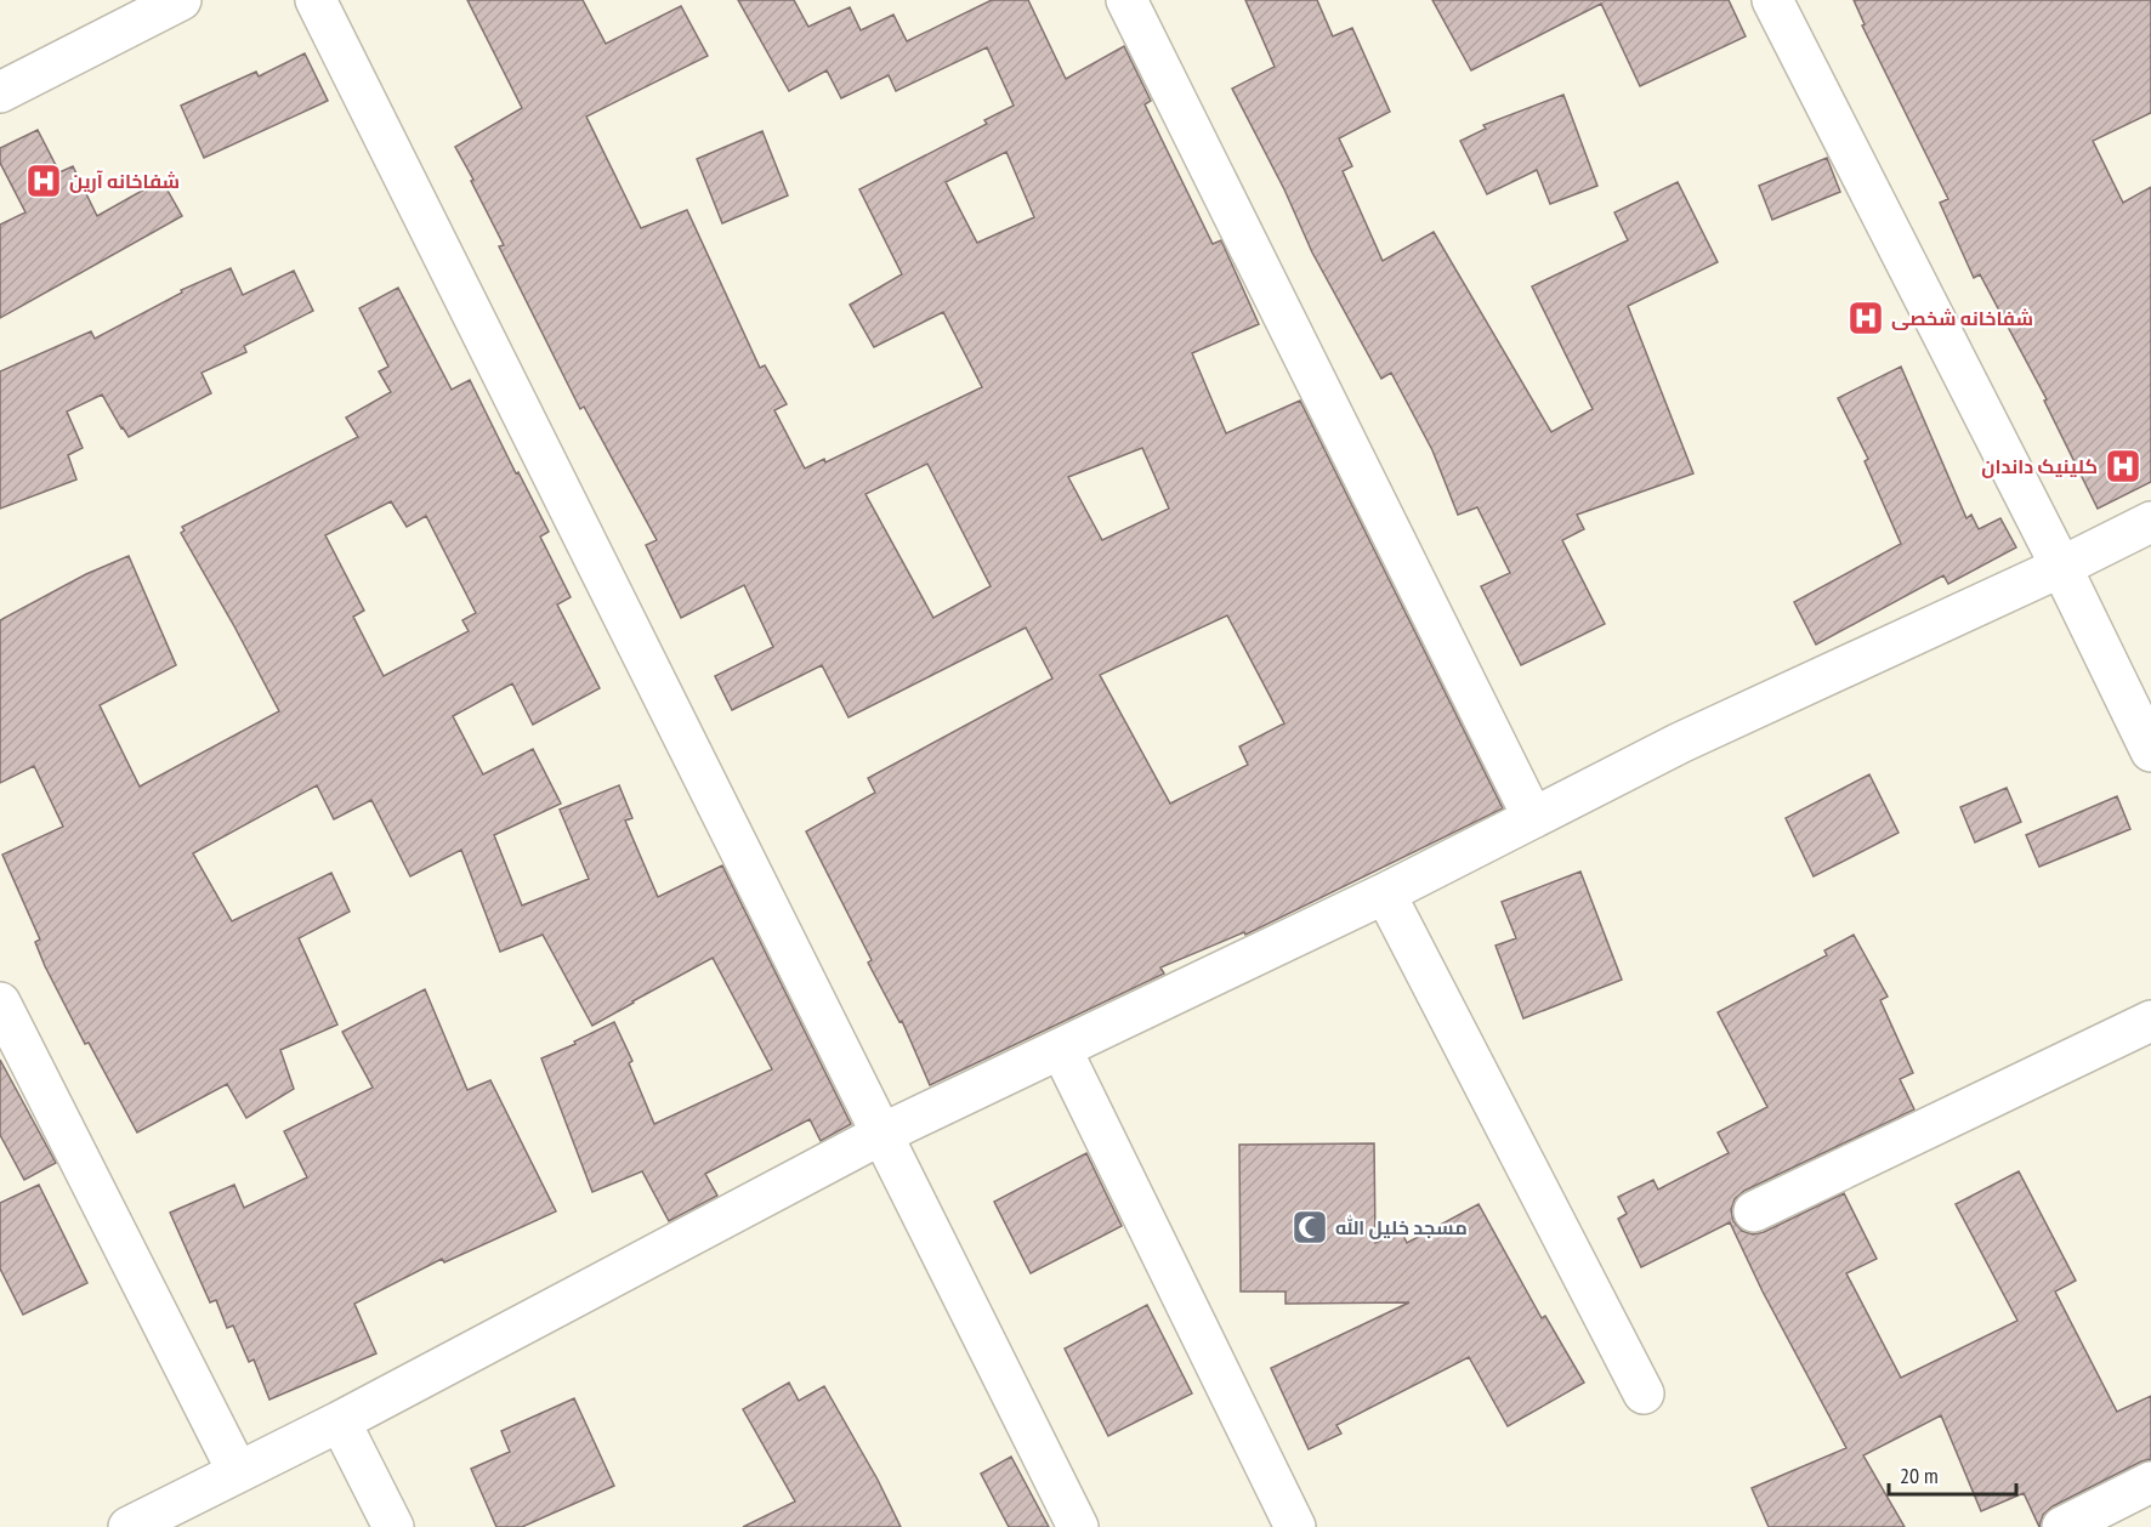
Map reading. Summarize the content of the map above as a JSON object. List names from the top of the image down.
{
  "places": {
    "hospital": ["شفاخانه آرین", "شفاخانه شخصی", "کلینیک داندان"],
    "mosque": ["مسجد خلیل الله"]
  },
  "scale_bar": "20 m"
}
